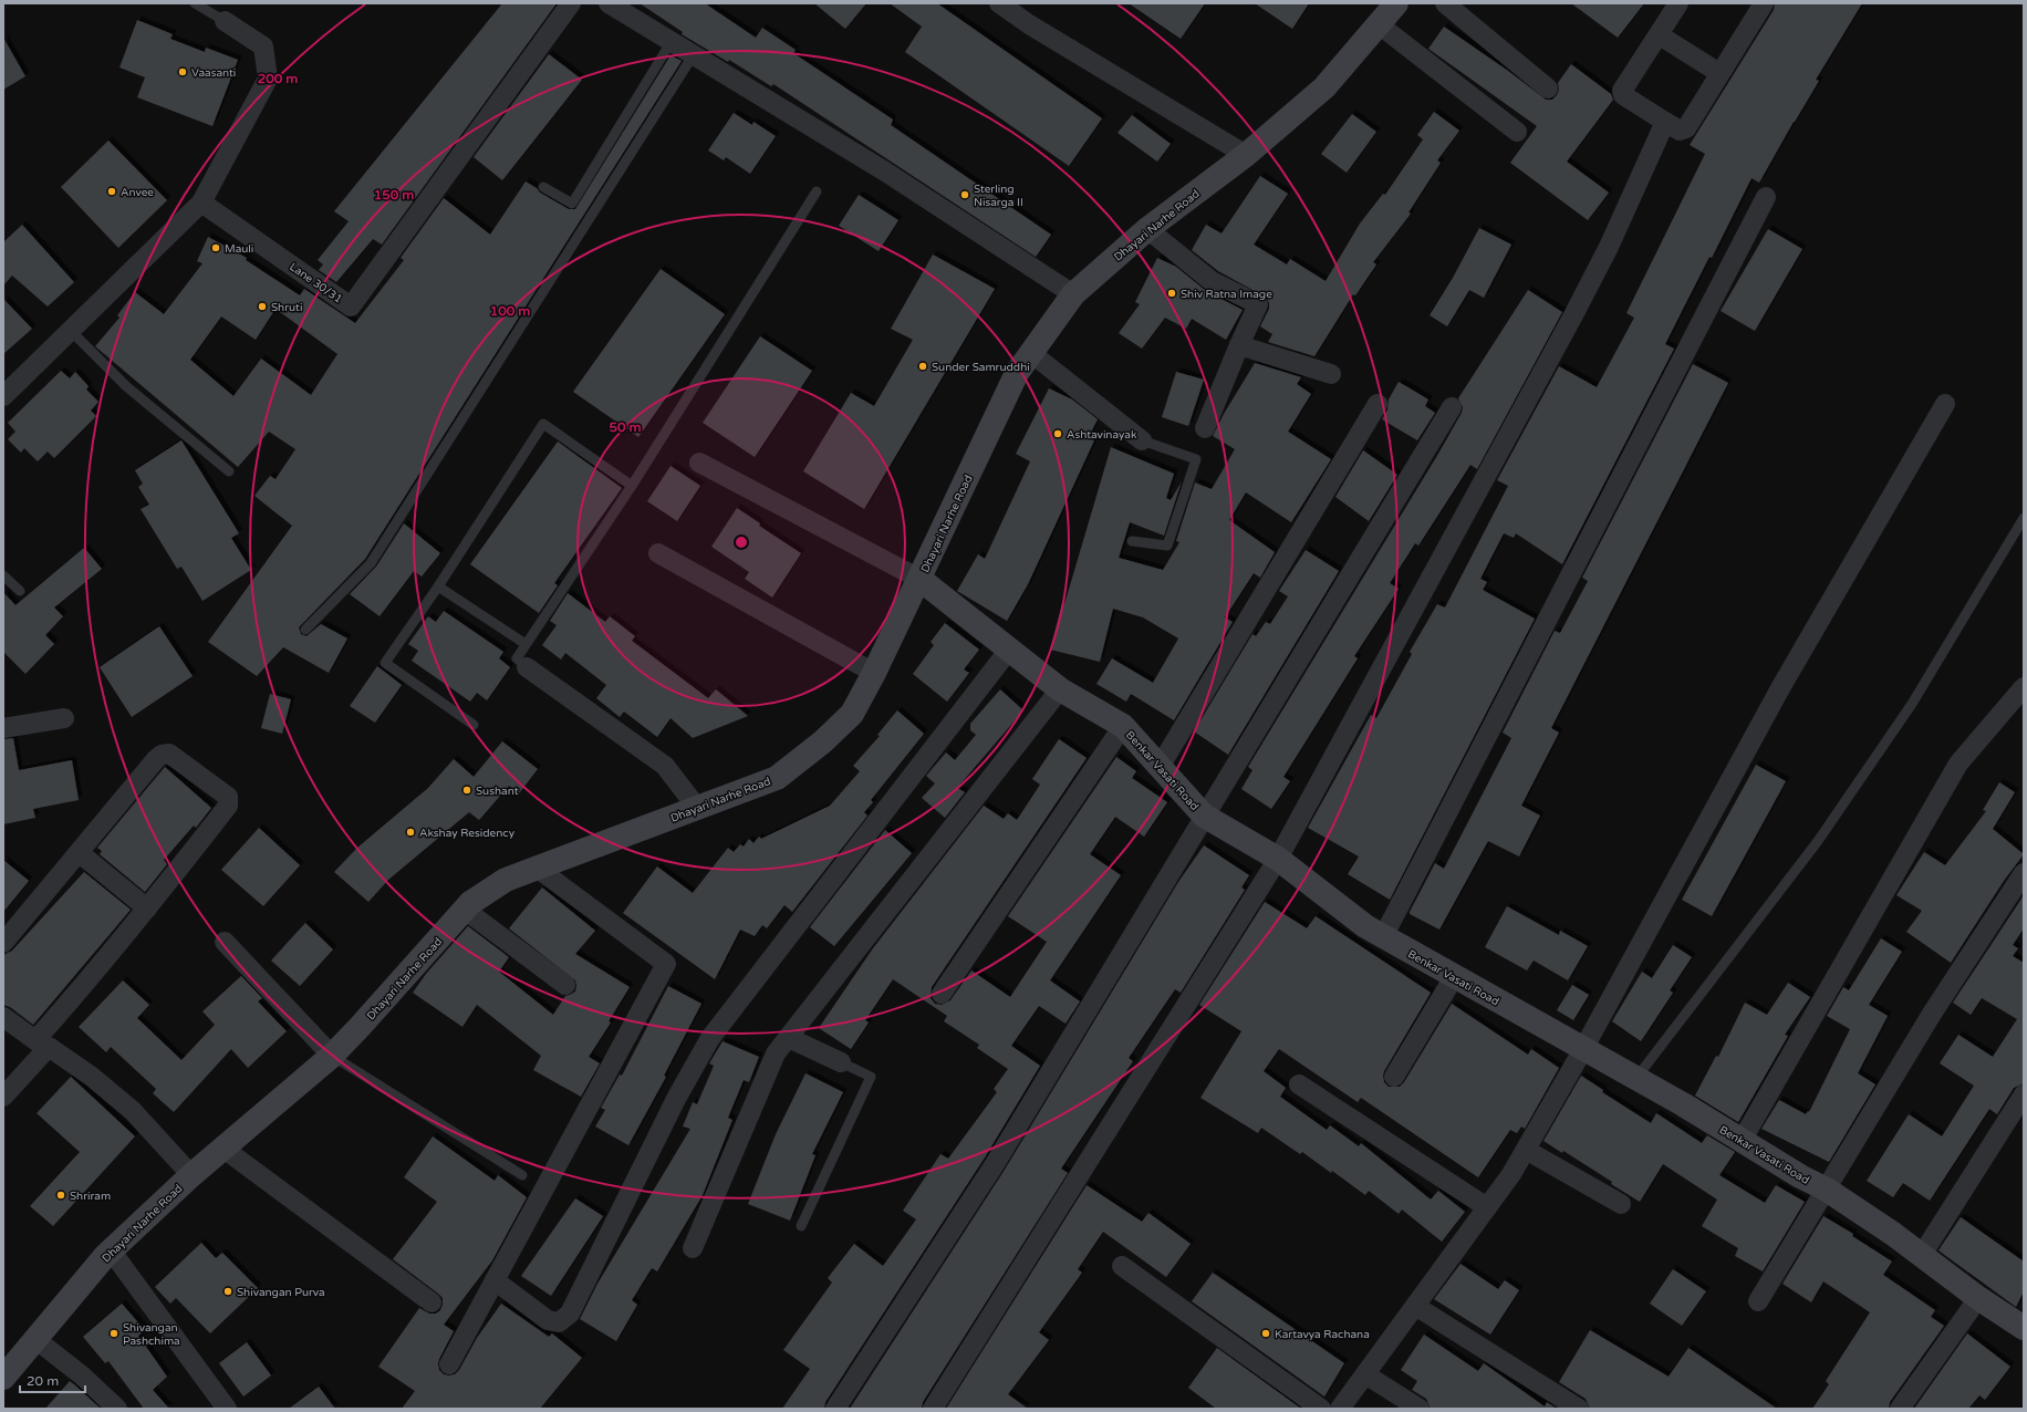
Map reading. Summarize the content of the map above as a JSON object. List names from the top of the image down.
{
  "streets": {
    "street": ["Dhayari Narhe Road", "Lane 30/31", "Benkar Vasati Road"]
  },
  "crossings": [
    ["Dhayari Narhe Road", "Benkar Vasati Road"]
  ],
  "places": [
    "Vaasanti",
    "Anvee",
    "Sterling Nisarga II",
    "Mauli",
    "Shiv Ratna Image",
    "Shruti",
    "Sunder Samruddhi",
    "Ashtavinayak",
    "Sushant",
    "Akshay Residency",
    "Shriram",
    "Shivangan Purva",
    "Shivangan Pashchima",
    "Kartavya Rachana"
  ],
  "scale_bar": "20 m",
  "rings": [
    "200 m",
    "150 m",
    "100 m",
    "50 m"
  ]
}
